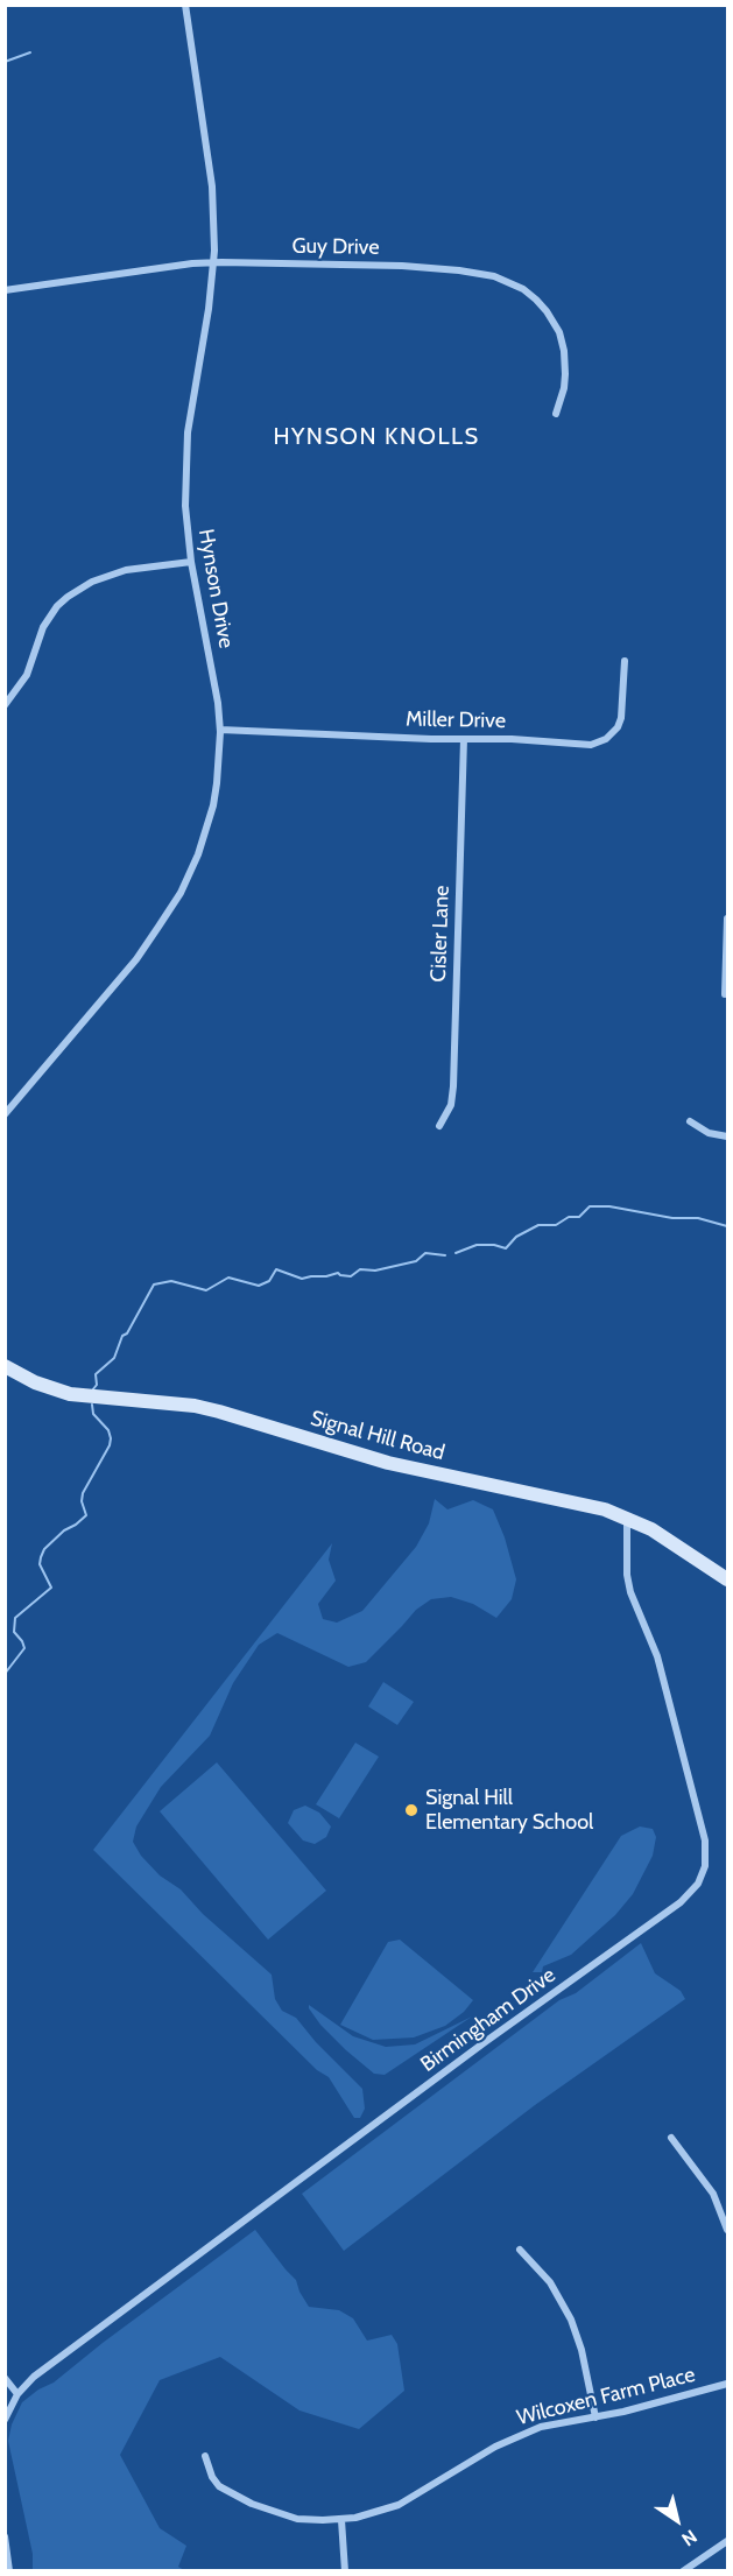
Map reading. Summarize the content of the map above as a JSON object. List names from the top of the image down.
{
  "streets": {
    "main road": ["Signal Hill Road"],
    "street": [
      "Guy Drive",
      "Hynson Drive",
      "Miller Drive",
      "Cisler Lane",
      "Birmingham Drive",
      "Wilcoxen Farm Place"
    ]
  },
  "crossings": [
    ["Guy Drive", "Hynson Drive"],
    ["Hynson Drive", "Miller Drive"],
    ["Miller Drive", "Cisler Lane"],
    ["Signal Hill Road", "Birmingham Drive"]
  ],
  "districts": ["HYNSON KNOLLS"],
  "places": ["Signal Hill Elementary School"],
  "north": "bottom right"
}
